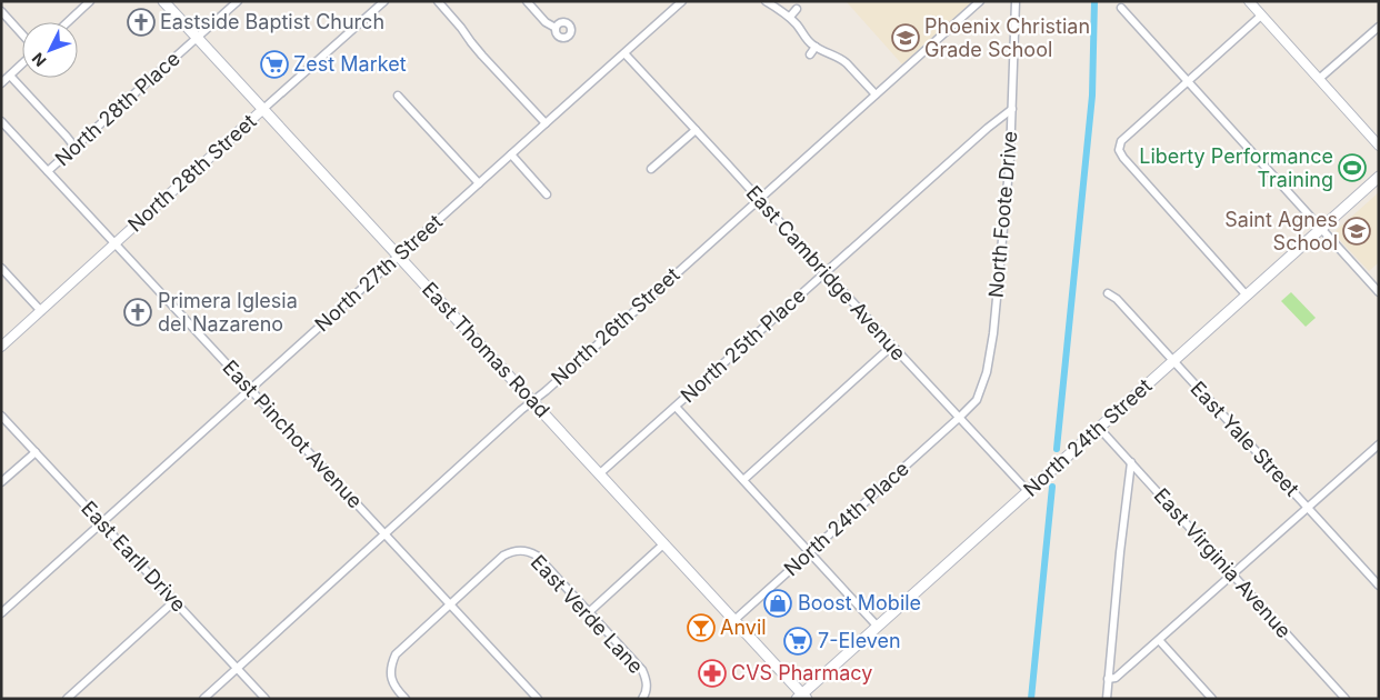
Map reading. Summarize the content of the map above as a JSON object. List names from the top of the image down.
{
  "streets": {
    "main road": ["East Thomas Road", "North 24th Street"],
    "street": [
      "North 28th Place",
      "North 28th Street",
      "North Foote Drive",
      "North 27th Street",
      "East Cambridge Avenue",
      "North 26th Street",
      "North 25th Place",
      "East Pinchot Avenue",
      "East Yale Street",
      "North 24th Place",
      "East Earll Drive",
      "East Virginia Avenue",
      "East Verde Lane"
    ]
  },
  "crossings": [
    ["North 28th Place", "East Thomas Road"],
    ["North 28th Place", "East Pinchot Avenue"],
    ["North 28th Street", "East Thomas Road"],
    ["North 28th Street", "East Pinchot Avenue"],
    ["North Foote Drive", "East Cambridge Avenue"],
    ["North Foote Drive", "North 25th Place"],
    ["North Foote Drive", "North 24th Place"],
    ["North 27th Street", "East Cambridge Avenue"],
    ["North 27th Street", "East Thomas Road"],
    ["North 27th Street", "East Pinchot Avenue"],
    ["North 27th Street", "East Earll Drive"],
    ["East Cambridge Avenue", "North 26th Street"],
    ["East Cambridge Avenue", "North 25th Place"],
    ["East Cambridge Avenue", "North 24th Street"],
    ["East Cambridge Avenue", "North 24th Place"],
    ["North 26th Street", "East Thomas Road"],
    ["North 26th Street", "East Pinchot Avenue"],
    ["North 26th Street", "East Earll Drive"],
    ["North 25th Place", "East Thomas Road"],
    ["East Thomas Road", "North 24th Street"],
    ["East Thomas Road", "North 24th Place"],
    ["East Pinchot Avenue", "East Verde Lane"],
    ["North 24th Street", "East Yale Street"],
    ["North 24th Street", "East Virginia Avenue"]
  ],
  "places": {
    "church": ["Eastside Baptist Church", "Primera Iglesia del Nazareno"],
    "school or university": ["Phoenix Christian Grade School", "Saint Agnes School"],
    "supermarket": ["Zest Market", "7-Eleven"],
    "sports": ["Liberty Performance Training"],
    "shop": ["Boost Mobile"],
    "bar": ["Anvil"],
    "pharmacy": ["CVS Pharmacy"]
  },
  "north": "bottom left"
}
